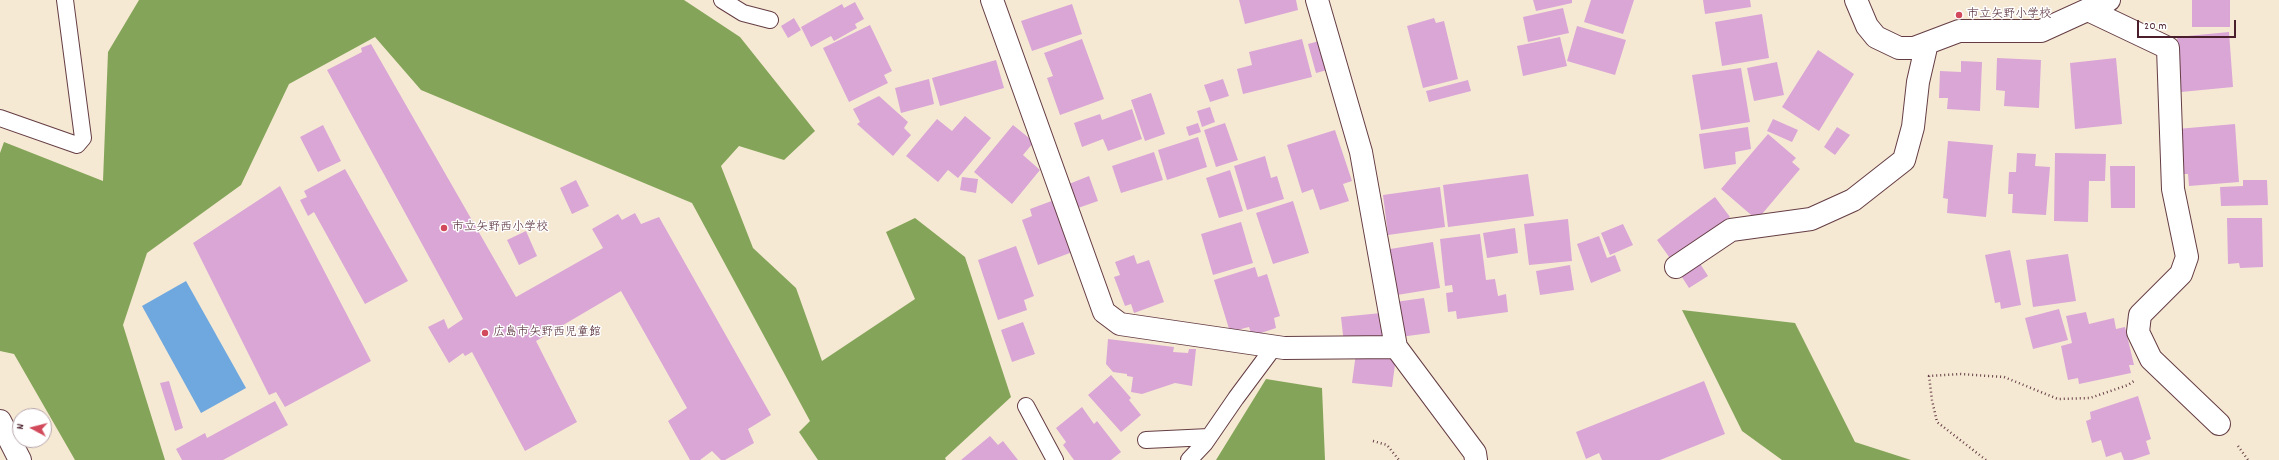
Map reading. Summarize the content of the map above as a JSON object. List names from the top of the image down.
{
  "places": ["市立矢野小学校", "市立矢野西小学校", "広島市矢野西児童館"],
  "scale_bar": "20 m",
  "north": "left"
}
